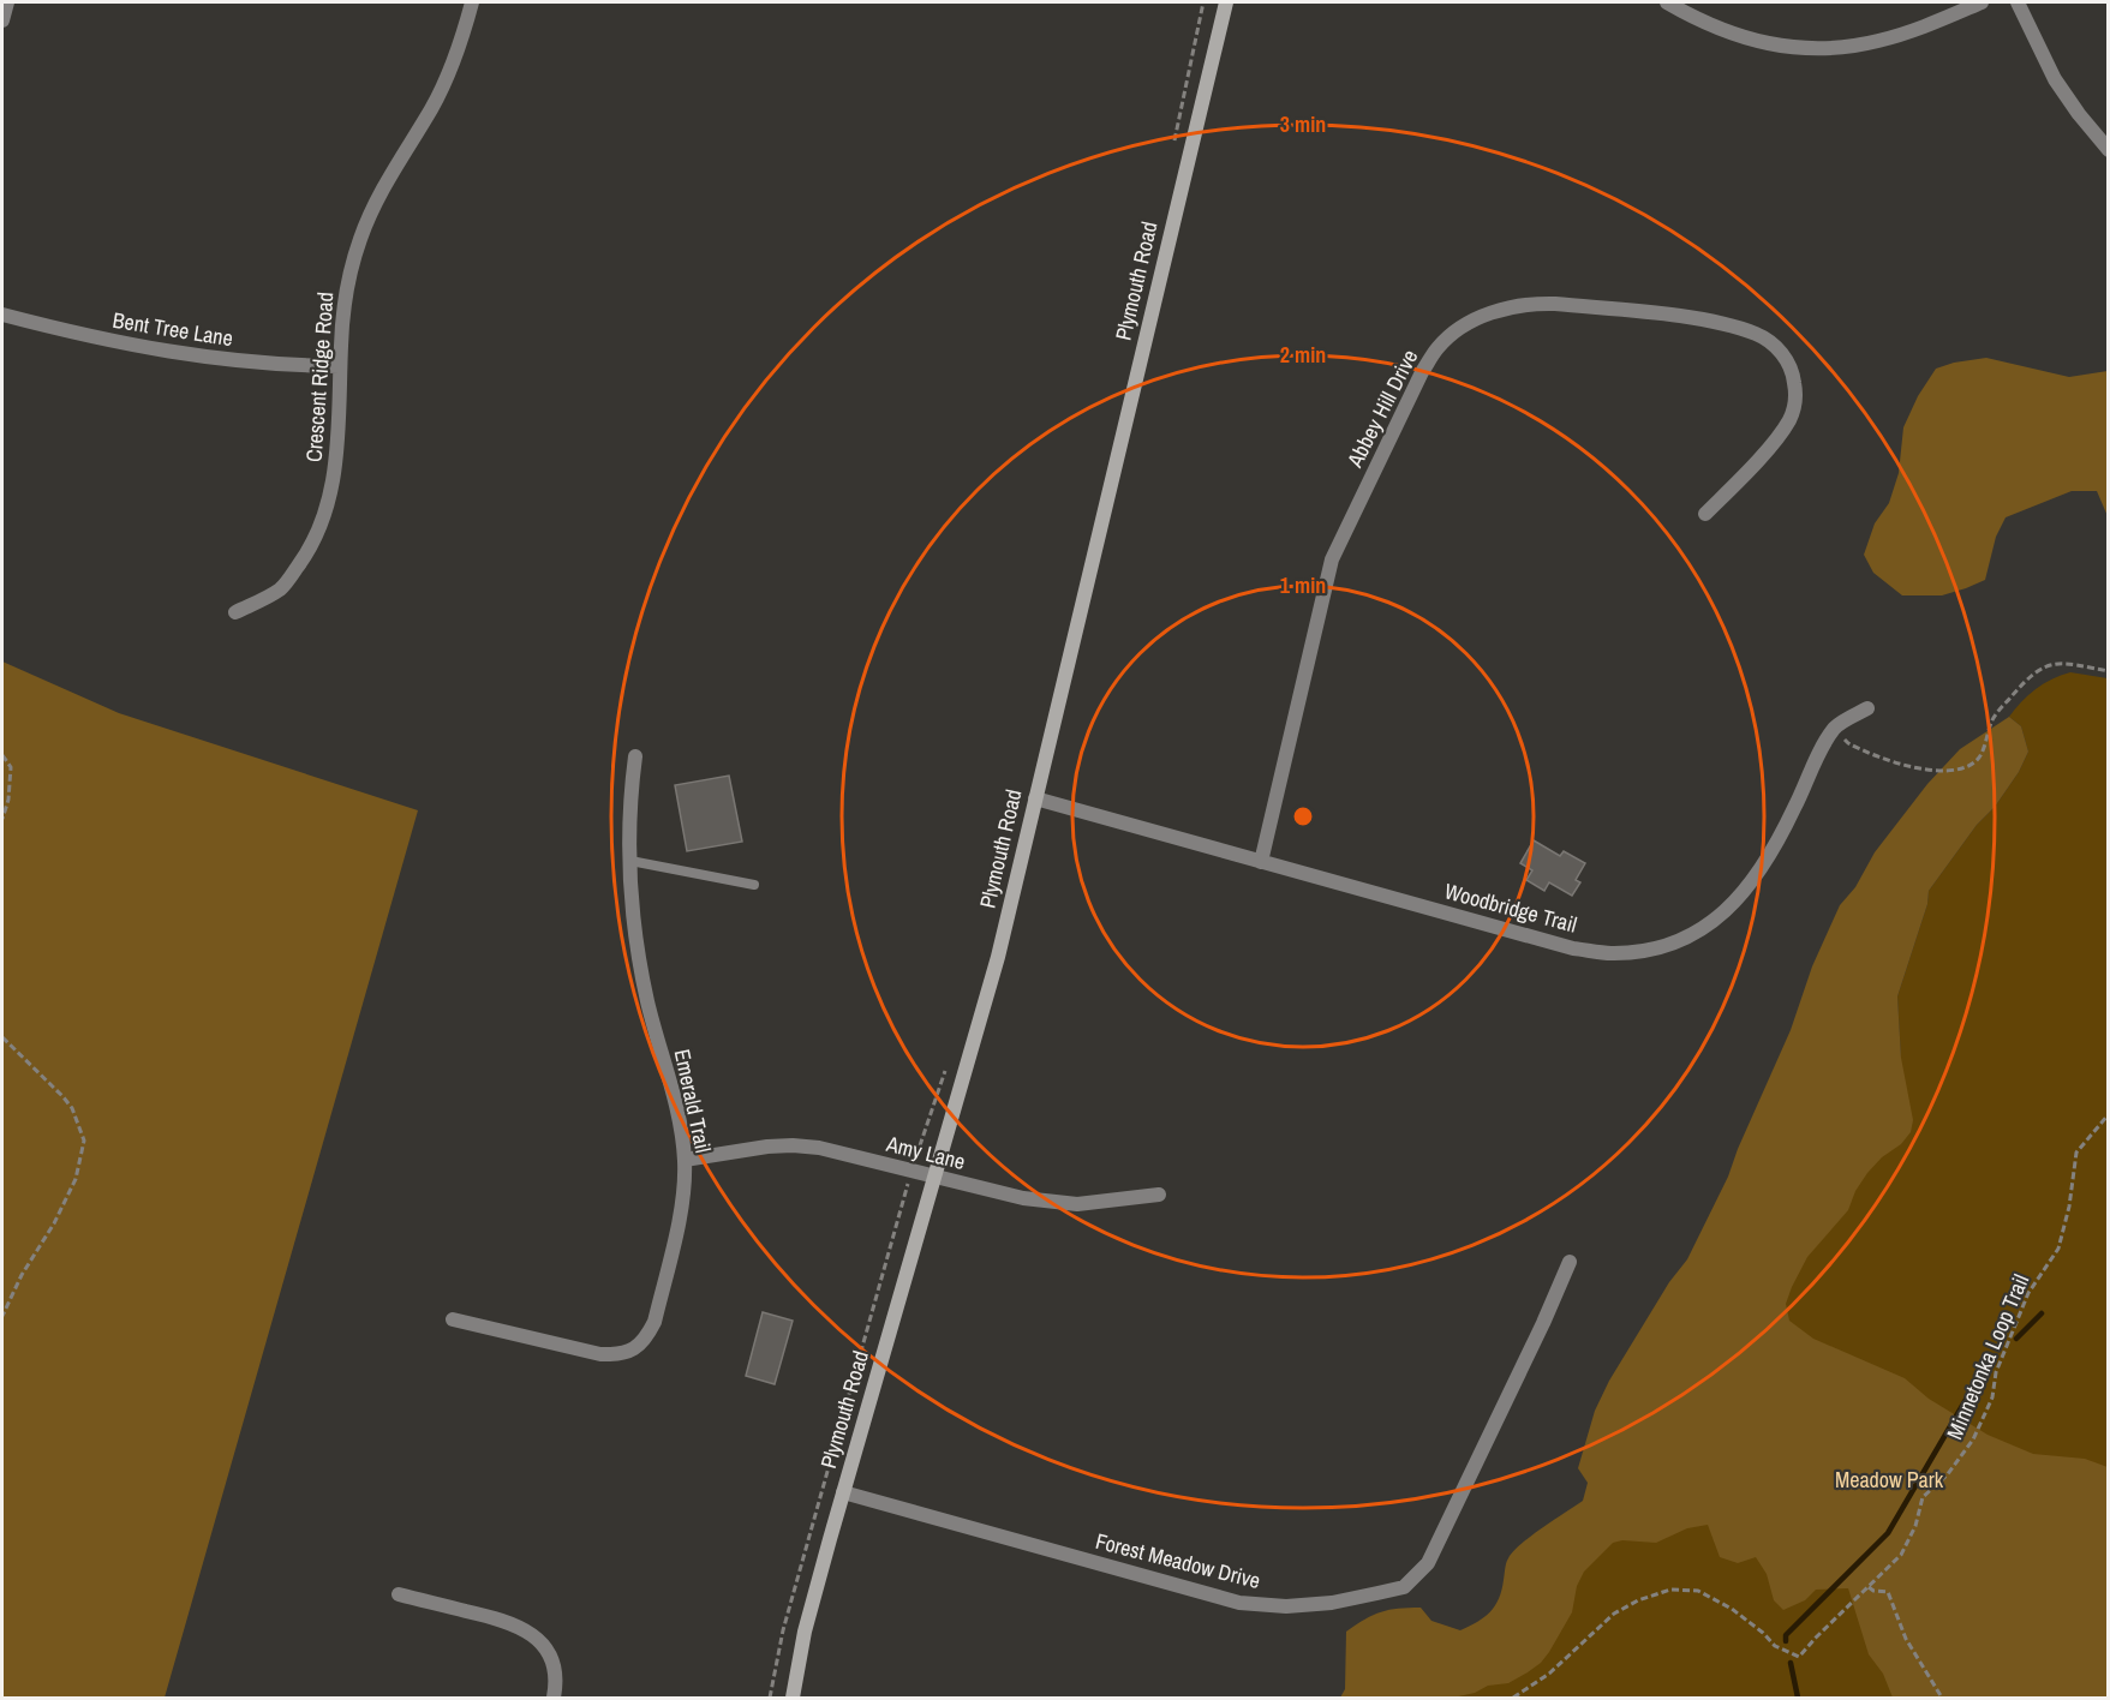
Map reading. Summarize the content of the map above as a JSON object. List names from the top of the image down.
{
  "streets": {
    "main road": ["Plymouth Road"],
    "street": [
      "Bent Tree Lane",
      "Crescent Ridge Road",
      "Abbey Hill Drive",
      "Woodbridge Trail",
      "Emerald Trail",
      "Amy Lane",
      "Forest Meadow Drive"
    ],
    "path": ["Minnetonka Loop Trail"]
  },
  "crossings": [
    ["Plymouth Road", "Woodbridge Trail"],
    ["Plymouth Road", "Amy Lane"],
    ["Plymouth Road", "Forest Meadow Drive"],
    ["Bent Tree Lane", "Crescent Ridge Road"],
    ["Abbey Hill Drive", "Woodbridge Trail"],
    ["Emerald Trail", "Amy Lane"]
  ],
  "parks": ["Meadow Park"],
  "rings": ["3 min", "2 min", "1 min"]
}
